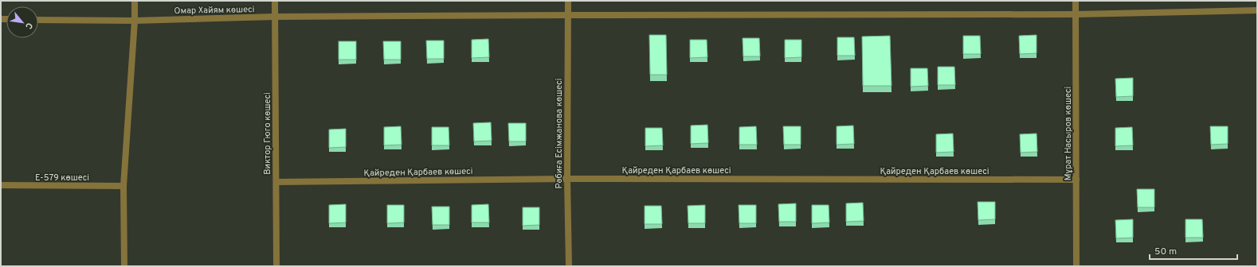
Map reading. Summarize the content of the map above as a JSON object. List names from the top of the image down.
{
  "streets": {
    "street": [
      "Омар Хайям көшесі",
      "Виктор Гюго көшесі",
      "Рәбиға Есімжанова көшесі",
      "Мұрат Насыров көшесі",
      "Қайреден Қарбаев көшесі",
      "Е-579 көшесі"
    ]
  },
  "crossings": [
    ["Омар Хайям көшесі", "Виктор Гюго көшесі"],
    ["Омар Хайям көшесі", "Рәбиға Есімжанова көшесі"],
    ["Омар Хайям көшесі", "Мұрат Насыров көшесі"],
    ["Виктор Гюго көшесі", "Қайреден Қарбаев көшесі"],
    ["Рәбиға Есімжанова көшесі", "Қайреден Қарбаев көшесі"],
    ["Мұрат Насыров көшесі", "Қайреден Қарбаев көшесі"]
  ],
  "scale_bar": "50 m",
  "north": "bottom right"
}
